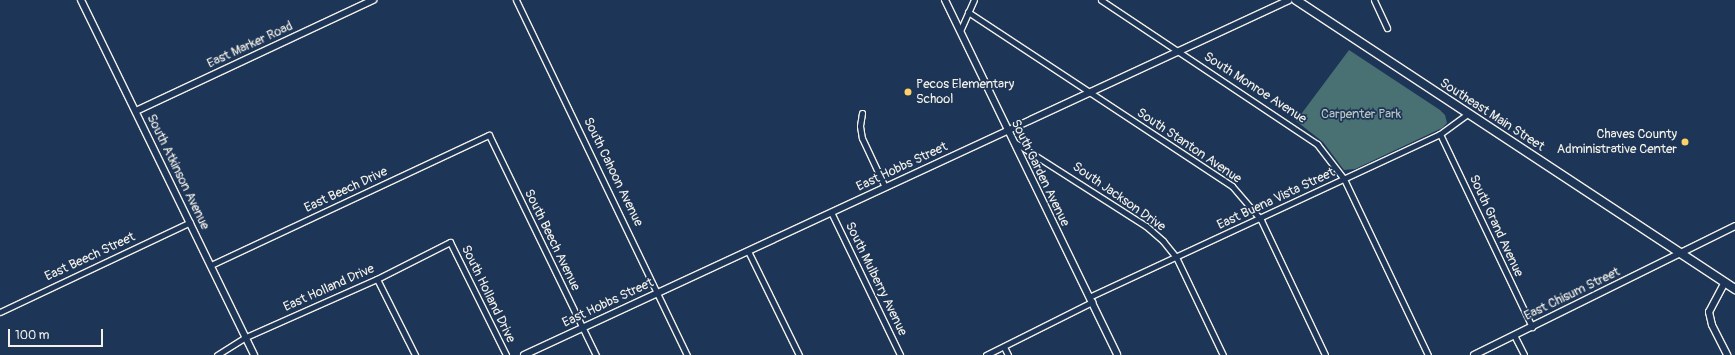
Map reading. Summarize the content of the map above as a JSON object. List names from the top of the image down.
{
  "streets": {
    "main road": ["Southeast Main Street"],
    "street": [
      "East Marker Road",
      "South Monroe Avenue",
      "South Stanton Avenue",
      "East Hobbs Street",
      "South Atkinson Avenue",
      "South Cahoon Avenue",
      "South Garden Avenue",
      "East Beech Drive",
      "South Jackson Drive",
      "East Buena Vista Street",
      "South Grand Avenue",
      "South Beech Avenue",
      "East Beech Street",
      "South Mulberry Avenue",
      "East Holland Drive",
      "South Holland Drive",
      "East Chisum Street"
    ]
  },
  "crossings": [
    ["East Marker Road", "South Atkinson Avenue"],
    ["South Monroe Avenue", "East Hobbs Street"],
    ["South Monroe Avenue", "East Buena Vista Street"],
    ["Southeast Main Street", "East Buena Vista Street"],
    ["Southeast Main Street", "East Chisum Street"],
    ["South Stanton Avenue", "East Hobbs Street"],
    ["South Stanton Avenue", "East Buena Vista Street"],
    ["East Hobbs Street", "South Cahoon Avenue"],
    ["East Hobbs Street", "South Garden Avenue"],
    ["East Hobbs Street", "South Beech Avenue"],
    ["East Hobbs Street", "South Mulberry Avenue"],
    ["South Atkinson Avenue", "East Beech Drive"],
    ["South Atkinson Avenue", "East Beech Street"],
    ["South Atkinson Avenue", "East Holland Drive"],
    ["South Garden Avenue", "South Jackson Drive"],
    ["South Garden Avenue", "East Buena Vista Street"],
    ["East Beech Drive", "South Beech Avenue"],
    ["South Jackson Drive", "East Buena Vista Street"],
    ["East Buena Vista Street", "South Grand Avenue"],
    ["South Grand Avenue", "East Chisum Street"],
    ["East Holland Drive", "South Holland Drive"]
  ],
  "parks": ["Carpenter Park"],
  "places": ["Pecos Elementary School", "Chaves County Administrative Center"],
  "scale_bar": "100 m"
}
